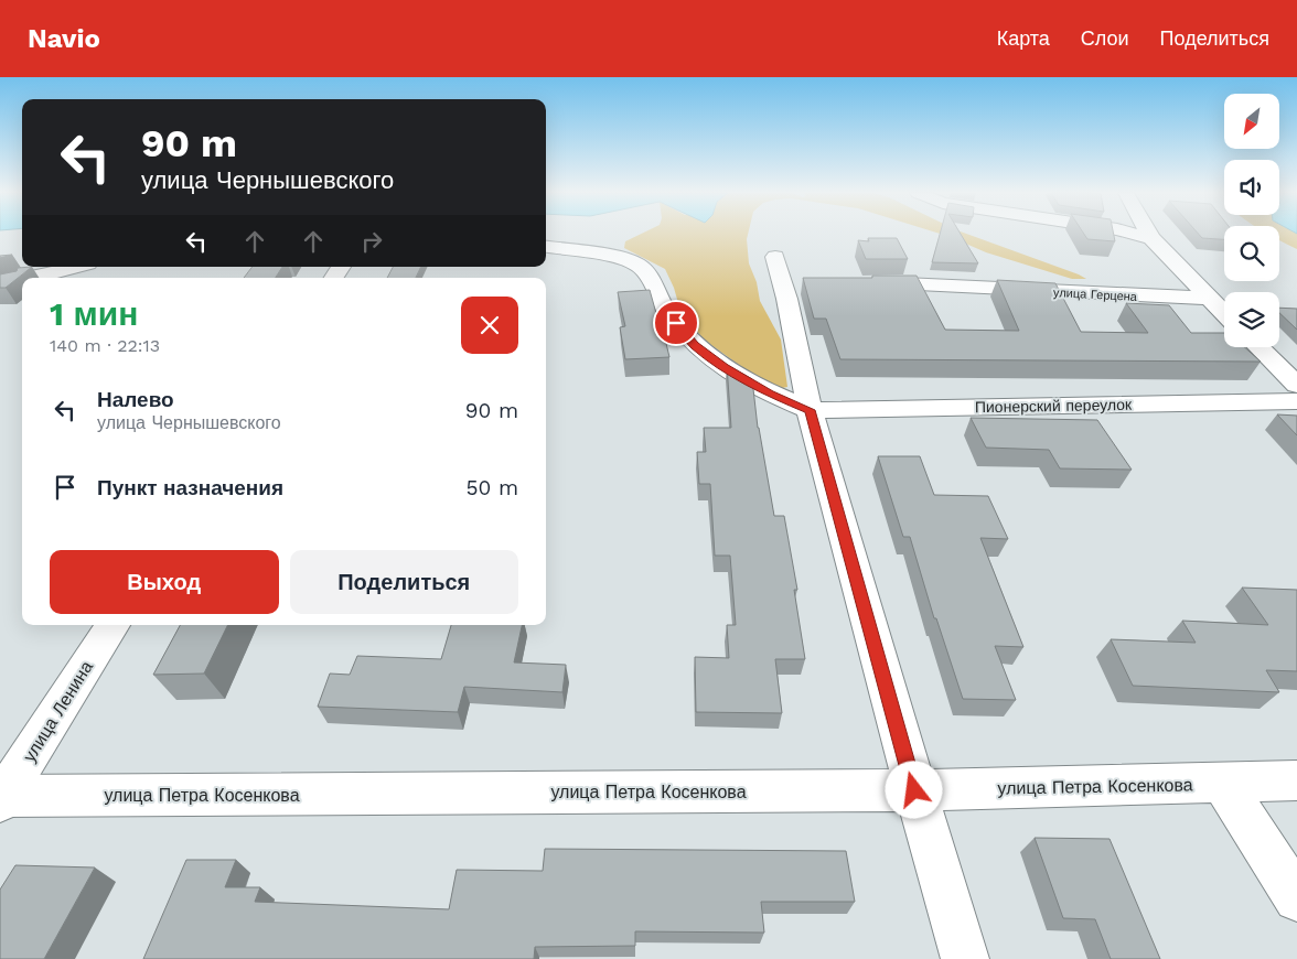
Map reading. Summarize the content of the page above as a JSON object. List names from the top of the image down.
{
  "streets": {
    "street": [
      "улица Герцена",
      "Пионерский переулок",
      "улица Ленина",
      "улица Петра Косенкова"
    ]
  },
  "crossings": [
    ["улица Ленина", "улица Петра Косенкова"]
  ],
  "north": "bottom left",
  "page": {
    "header": "Navio",
    "nav": ["Карта", "Слои", "Поделиться"],
    "turn": ["90 m", "улица Чернышевского"],
    "heading": ["1 мин", "140 m · 22:13"],
    "list": [
      {
        "name": "Налево",
        "note": "улица Чернышевского",
        "value": "90 m"
      },
      {
        "name": "Пункт назначения",
        "value": "50 m"
      }
    ],
    "buttons": ["Выход", "Поделиться"]
  }
}
